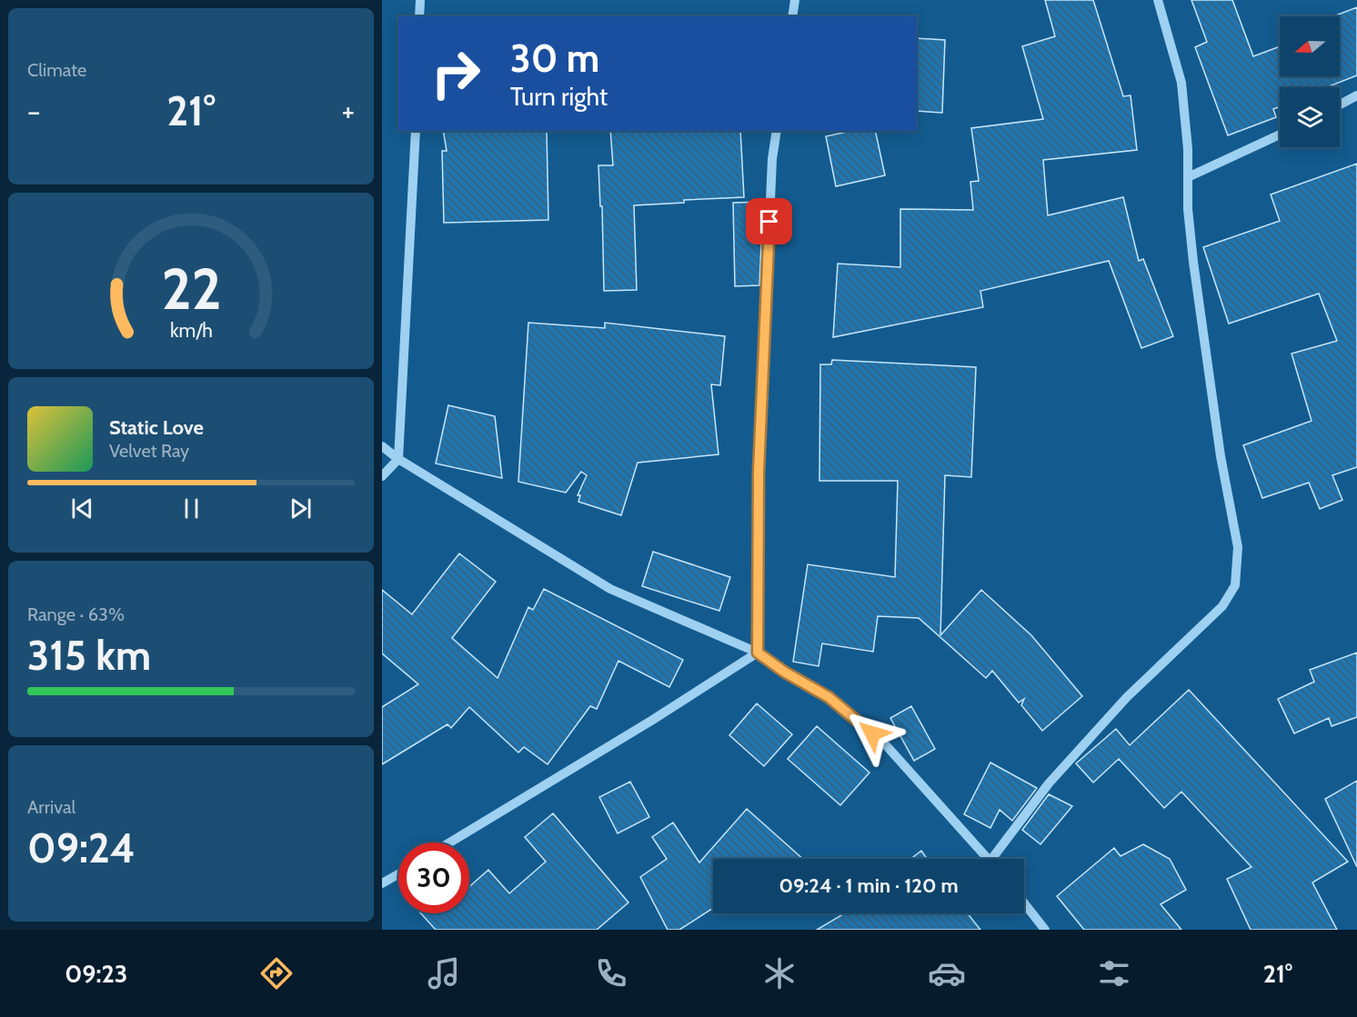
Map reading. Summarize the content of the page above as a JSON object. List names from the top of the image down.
{
  "north": "left",
  "page": {
    "tile": [
      "Climate",
      ["Range · 63%", "315 km"],
      ["Arrival", "09:24"]
    ],
    "turn": ["30 m", "Turn right"],
    "heat": ["−", "21°", "+"],
    "song": ["Static Love", "Velvet Ray"],
    "limit": "30",
    "trip": "09:24 · 1 min · 120 m",
    "tabs": ["09:23", "21°"],
    "gauge": ["22", "km/h"]
  }
}
